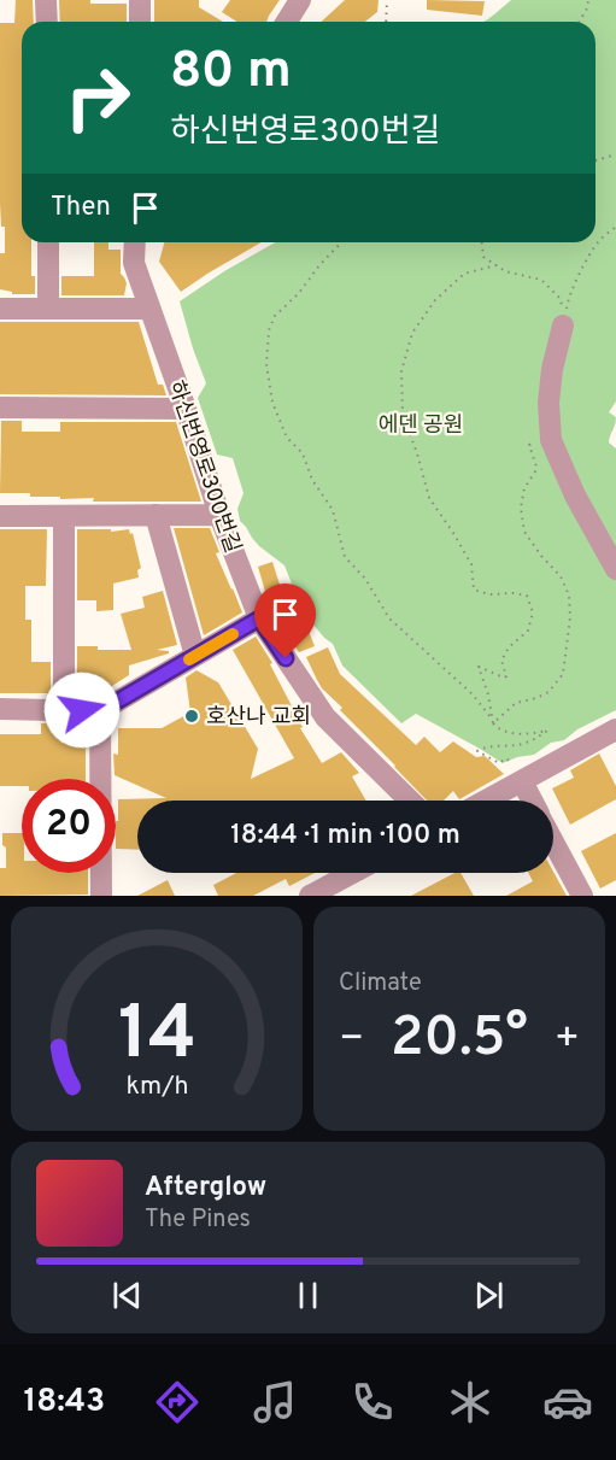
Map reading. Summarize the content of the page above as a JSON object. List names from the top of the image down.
{
  "streets": {
    "lane": ["하신번영로300번길"]
  },
  "parks": ["에덴 공원"],
  "places": ["호산나 교회"],
  "page": {
    "turn": ["80 m", "하신번영로300번길"],
    "then": "Then",
    "limit": "20",
    "trip": "18:44 · 1 min · 100 m",
    "tile": "Climate",
    "heat": ["−", "20.5°", "+"],
    "song": ["Afterglow", "The Pines"],
    "tabs": "18:43",
    "gauge": ["14", "km/h"]
  }
}
